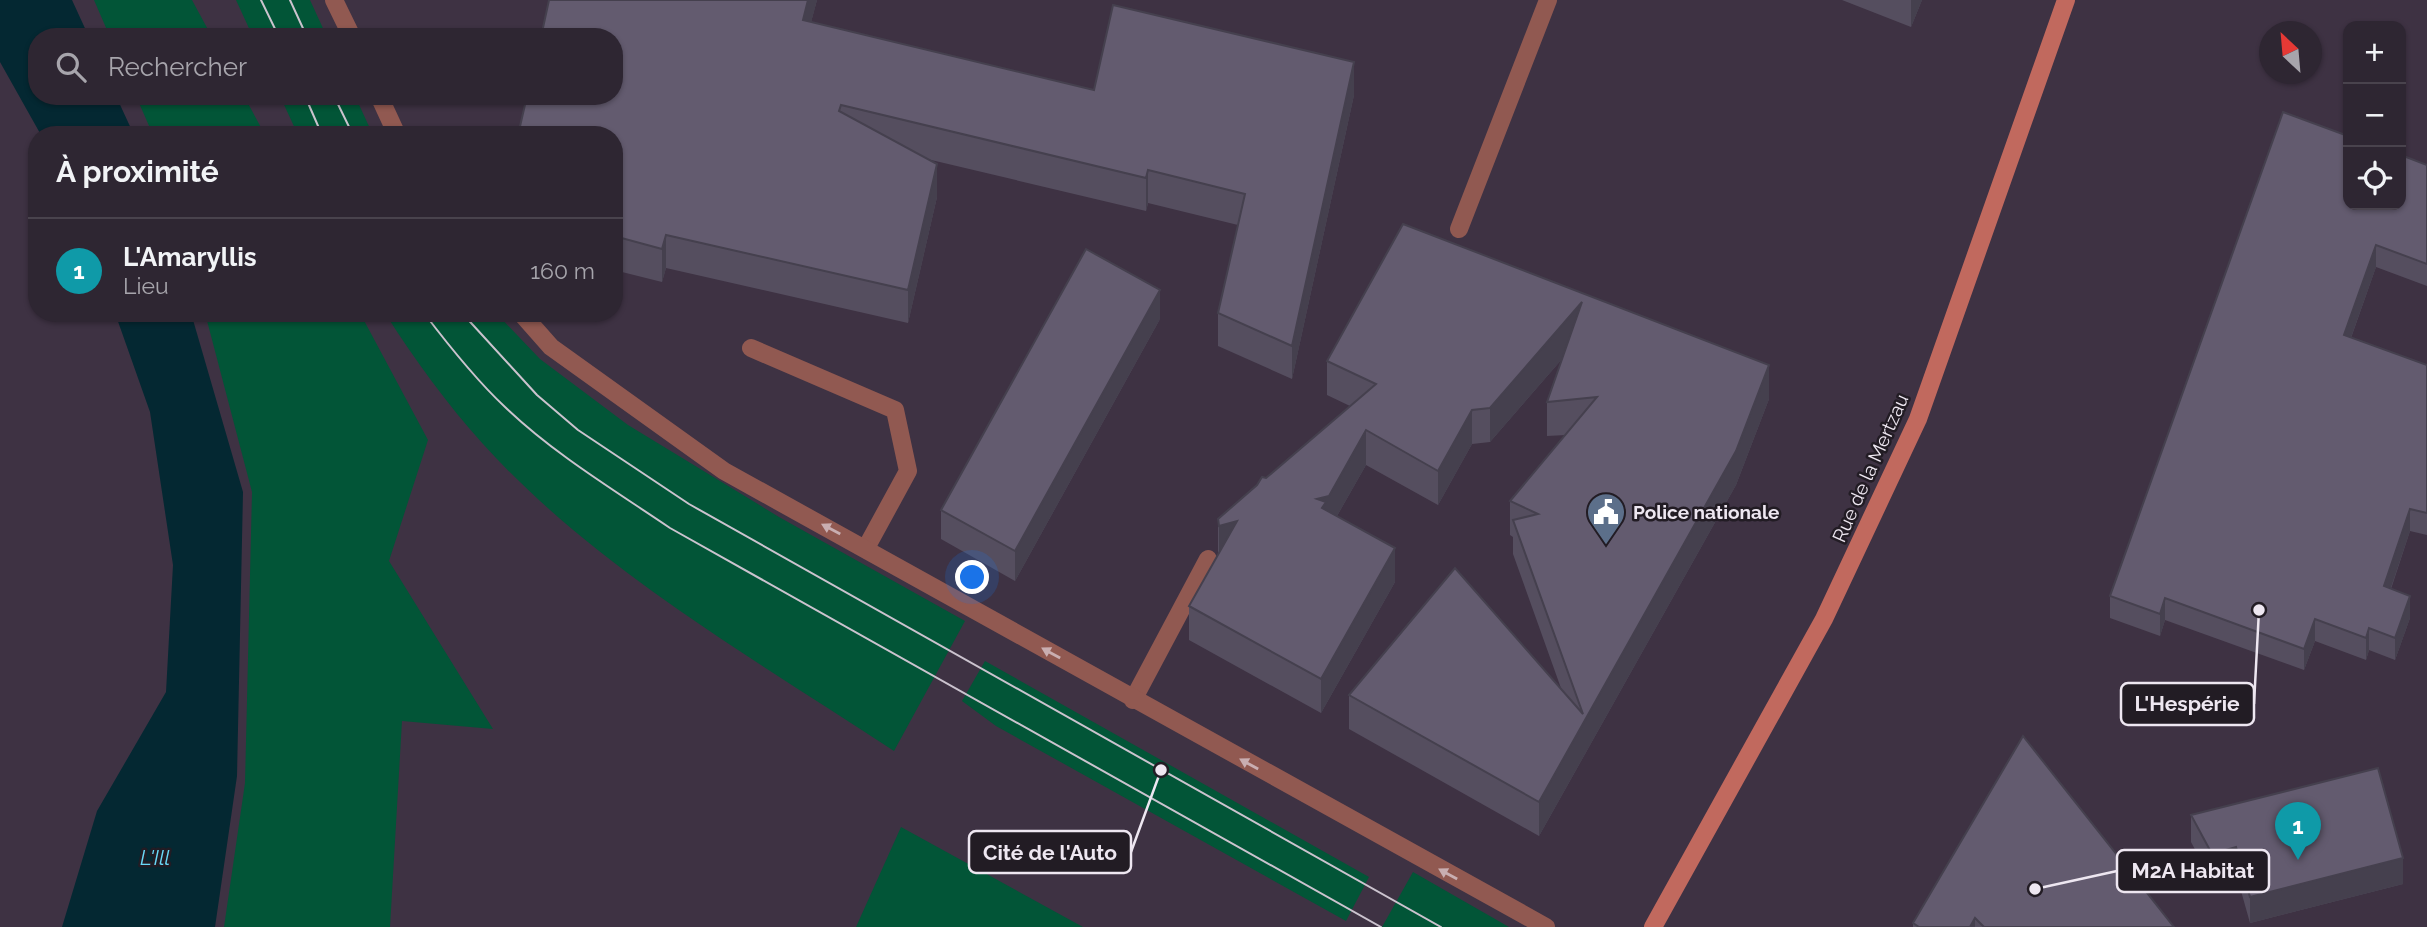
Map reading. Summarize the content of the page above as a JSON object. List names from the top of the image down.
{
  "streets": {
    "main road": ["Rue de la Mertzau"]
  },
  "water": ["L'Ill"],
  "places": {
    "public building": ["Police nationale"],
    "other": ["L'Hespérie", "Cité de l'Auto", "M2A Habitat"]
  },
  "north": "top left",
  "page": {
    "map_buttons": ["+", "−"],
    "search": "Rechercher",
    "heading": "À proximité",
    "list": [
      {
        "mark": "1",
        "name": "L'Amaryllis",
        "note": "Lieu",
        "value": "160 m"
      }
    ],
    "pins": "1"
  }
}
